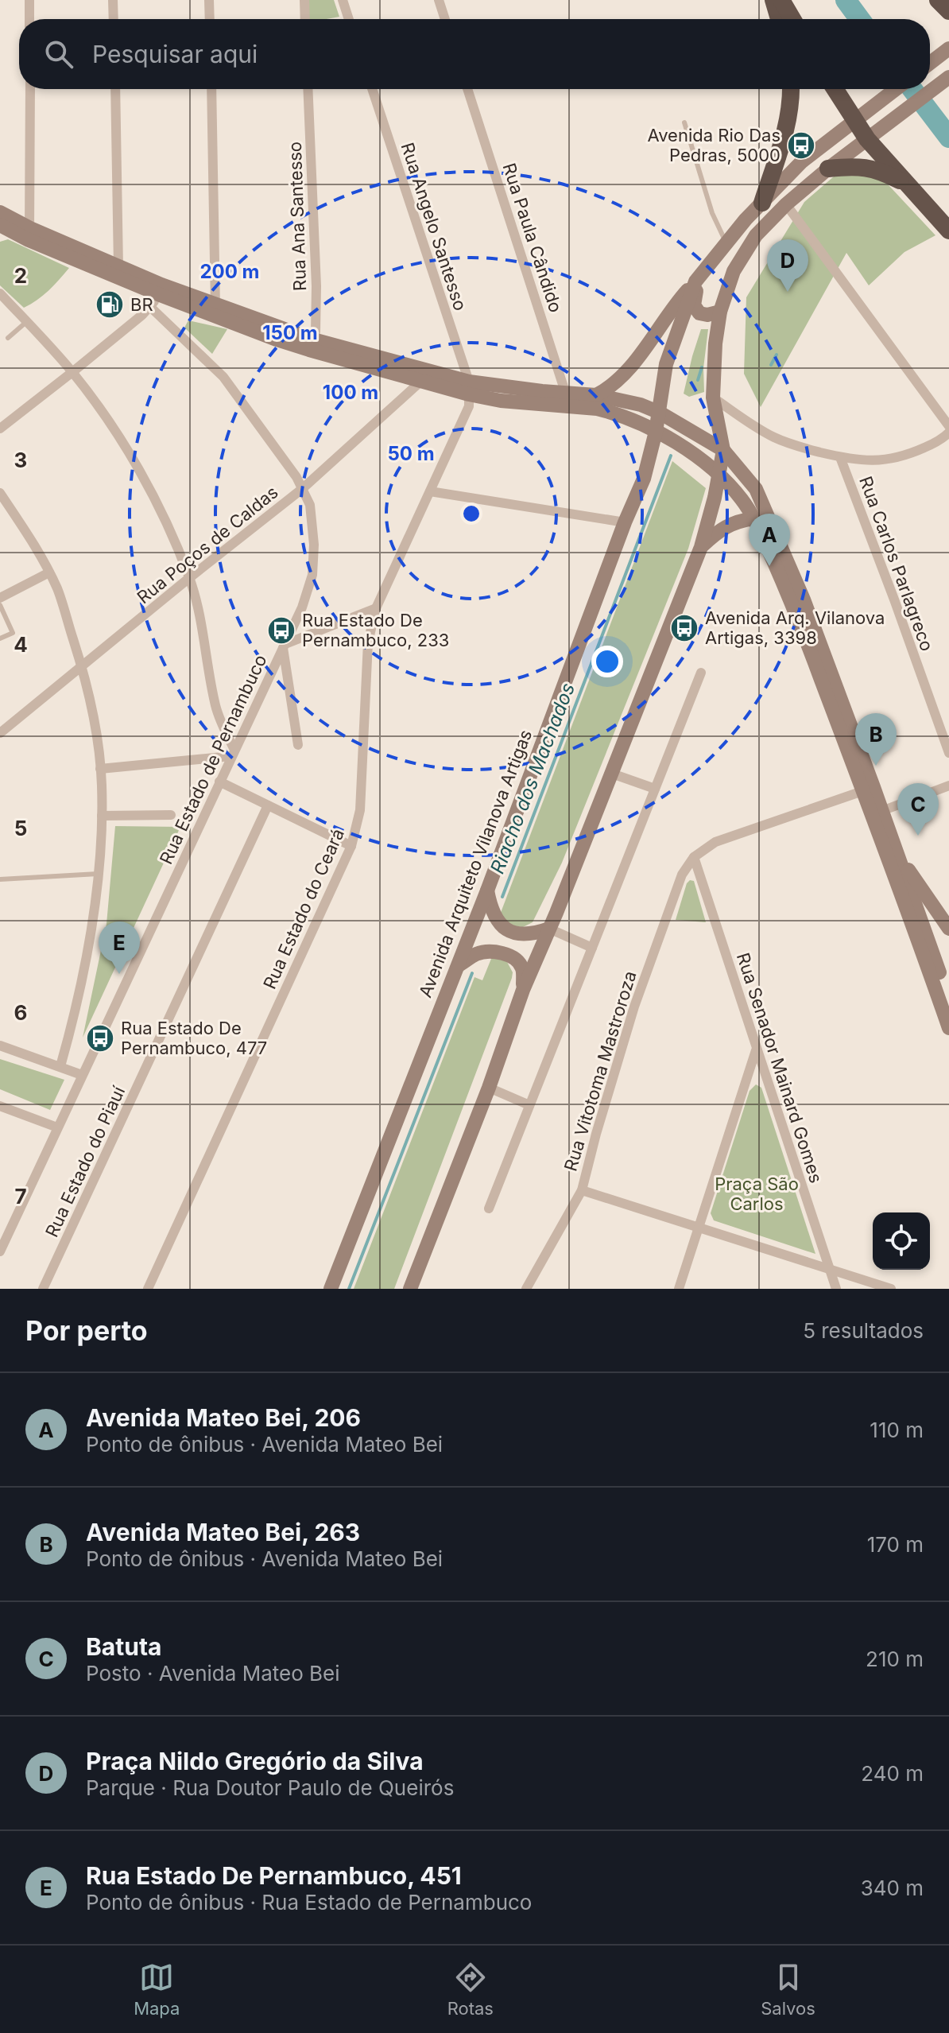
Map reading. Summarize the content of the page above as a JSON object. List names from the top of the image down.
{
  "streets": {
    "main road": ["Avenida Arquiteto Vilanova Artigas"],
    "street": [
      "Rua Ana Santesso",
      "Rua Angelo Santesso",
      "Rua Paula Cândido",
      "Rua Poços de Caldas",
      "Rua Carlos Parlagreco",
      "Rua Estado de Pernambuco",
      "Rua Estado do Ceará",
      "Rua Senador Mainard Gomes",
      "Rua Vitotoma Mastroroza",
      "Rua Estado do Piauí"
    ]
  },
  "crossings": [
    ["Rua Angelo Santesso", "Rua Estado do Ceará"],
    ["Rua Poços de Caldas", "Rua Estado de Pernambuco"],
    ["Rua Senador Mainard Gomes", "Rua Vitotoma Mastroroza"]
  ],
  "water": ["Riacho dos Machados"],
  "parks": ["Praça São Carlos"],
  "places": {
    "bus stop": [
      "Avenida Rio Das Pedras, 5000",
      "Avenida Arq. Vilanova Artigas, 3398",
      "Rua Estado De Pernambuco, 233",
      "Rua Estado De Pernambuco, 477"
    ],
    "fuel station": ["BR"]
  },
  "page": {
    "search": "Pesquisar aqui",
    "pins": [
      "D",
      "A",
      "B",
      "C",
      "E"
    ],
    "heading": ["Por perto", "5 resultados"],
    "list": [
      {
        "mark": "A",
        "name": "Avenida Mateo Bei, 206",
        "note": "Ponto de ônibus · Avenida Mateo Bei",
        "value": "110 m"
      },
      {
        "mark": "B",
        "name": "Avenida Mateo Bei, 263",
        "note": "Ponto de ônibus · Avenida Mateo Bei",
        "value": "170 m"
      },
      {
        "mark": "C",
        "name": "Batuta",
        "note": "Posto · Avenida Mateo Bei",
        "value": "210 m"
      },
      {
        "mark": "D",
        "name": "Praça Nildo Gregório da Silva",
        "note": "Parque · Rua Doutor Paulo de Queirós",
        "value": "240 m"
      },
      {
        "mark": "E",
        "name": "Rua Estado De Pernambuco, 451",
        "note": "Ponto de ônibus · Rua Estado de Pernambuco",
        "value": "340 m"
      }
    ],
    "nav": ["Mapa", "Rotas", "Salvos"]
  },
  "grid": {
    "rows": [
      "2",
      "3",
      "4",
      "5",
      "6",
      "7"
    ]
  },
  "rings": [
    "200 m",
    "150 m",
    "100 m",
    "50 m"
  ]
}
